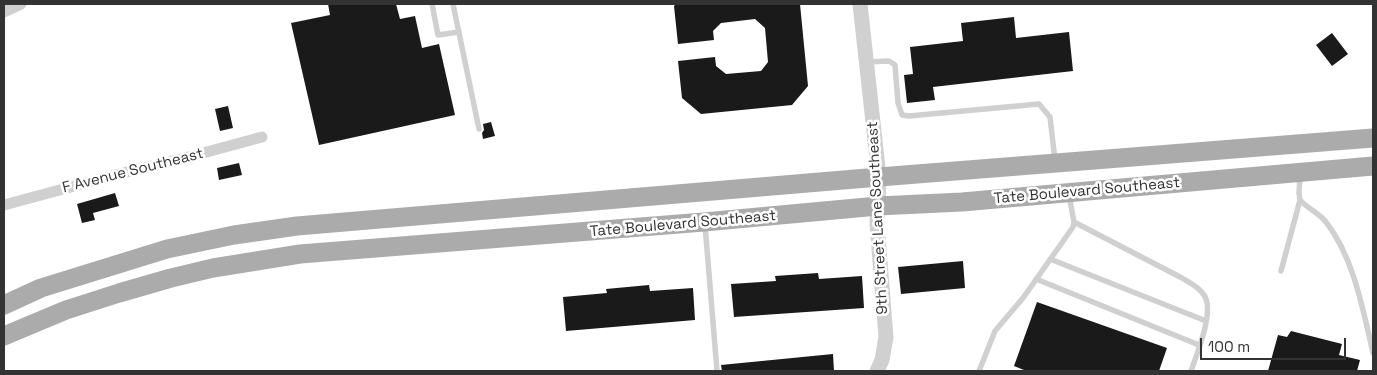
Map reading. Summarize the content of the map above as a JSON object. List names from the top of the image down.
{
  "streets": {
    "main road": ["Tate Boulevard Southeast"],
    "street": ["F Avenue Southeast", "9th Street Lane Southeast"]
  },
  "crossings": [
    ["Tate Boulevard Southeast", "9th Street Lane Southeast"]
  ],
  "scale_bar": "100 m"
}
